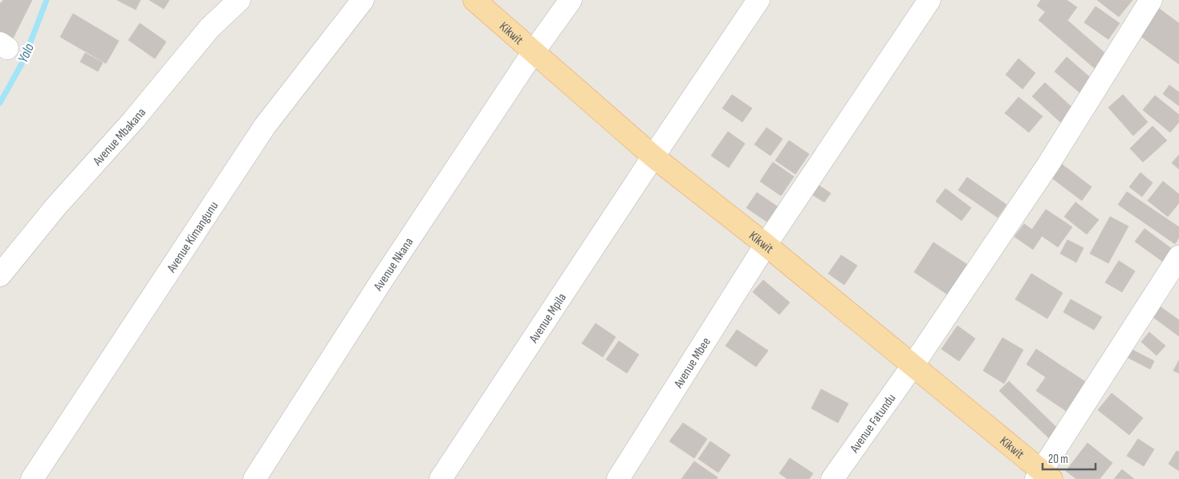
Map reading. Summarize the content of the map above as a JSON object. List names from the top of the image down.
{
  "streets": {
    "main road": ["Kikwit"],
    "street": [
      "Avenue Mbakana",
      "Avenue Kimangunu",
      "Avenue Nkana",
      "Avenue Mpila",
      "Avenue Mbee",
      "Avenue Fatundu"
    ]
  },
  "crossings": [
    ["Kikwit", "Avenue Nkana"],
    ["Kikwit", "Avenue Mpila"],
    ["Kikwit", "Avenue Mbee"],
    ["Kikwit", "Avenue Fatundu"]
  ],
  "water": ["Yolo"],
  "scale_bar": "20 m"
}
